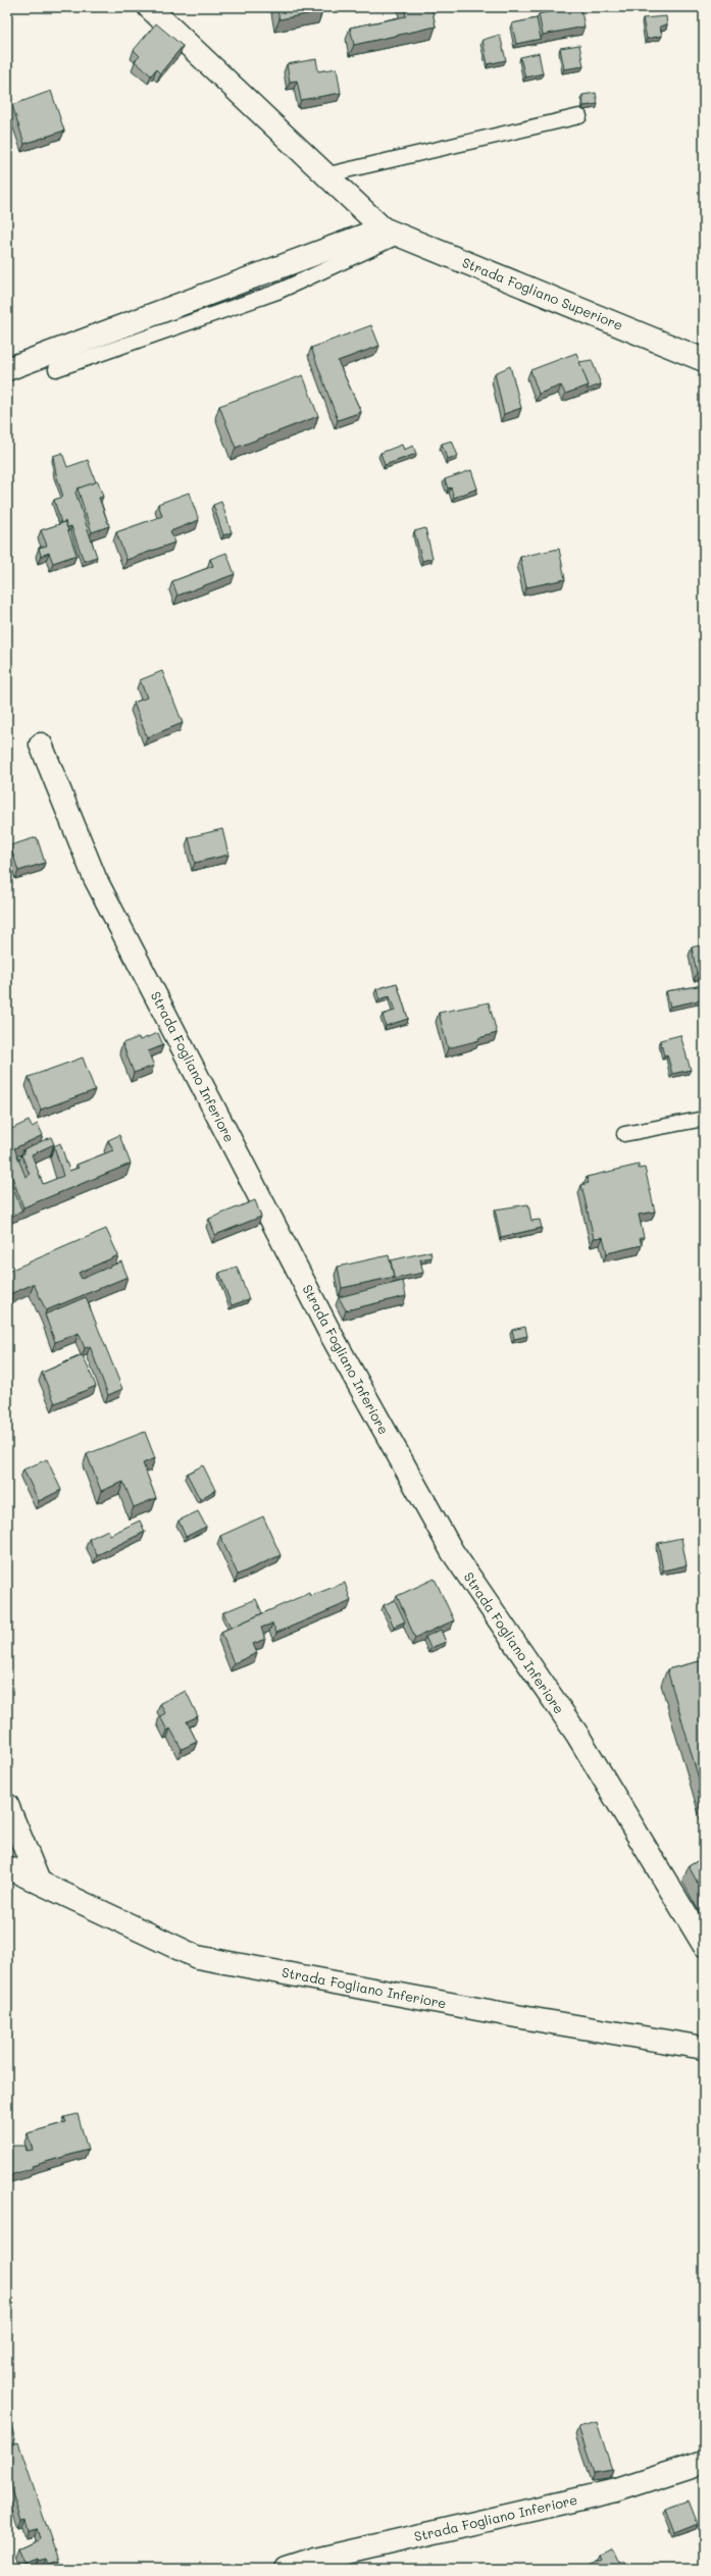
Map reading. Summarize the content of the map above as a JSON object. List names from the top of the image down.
{
  "streets": {
    "street": ["Strada Fogliano Superiore", "Strada Fogliano Inferiore"]
  }
}
